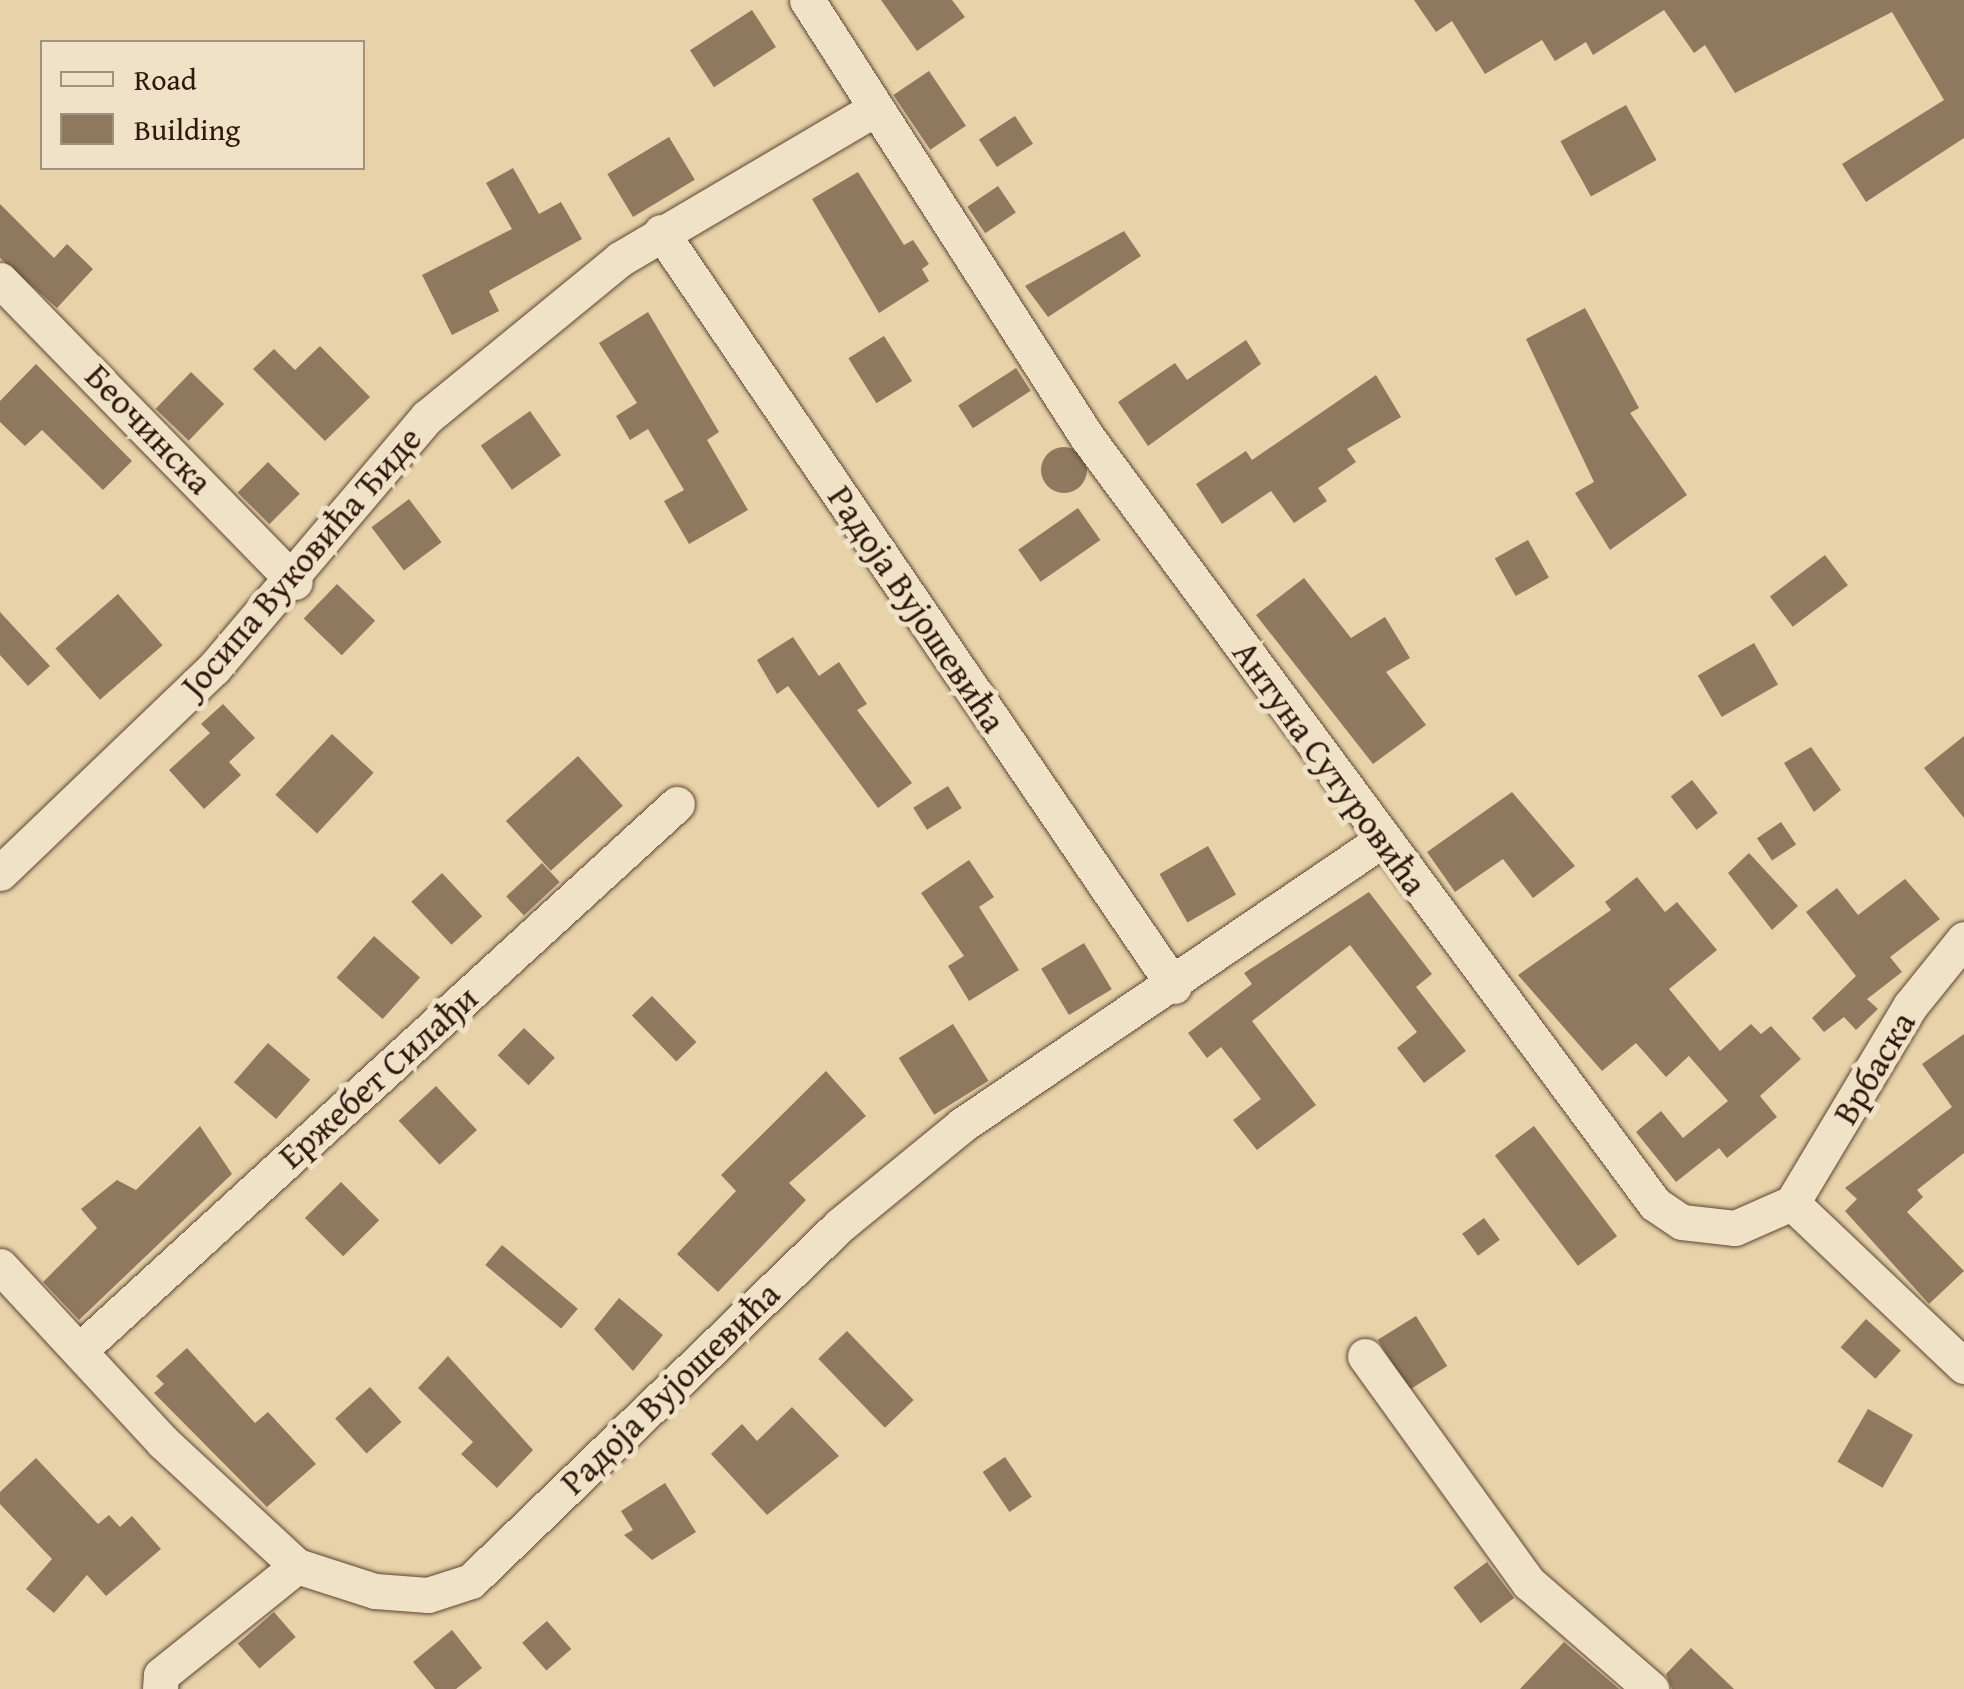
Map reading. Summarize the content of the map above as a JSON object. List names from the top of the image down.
{
  "streets": {
    "street": [
      "Беочинска",
      "Јосипа Вуковића Ђиде",
      "Радоја Вујошевића",
      "Антуна Сутуровића",
      "Врбаска",
      "Ержебет Силађи"
    ]
  },
  "crossings": [
    ["Беочинска", "Јосипа Вуковића Ђиде"],
    ["Јосипа Вуковића Ђиде", "Радоја Вујошевића"],
    ["Јосипа Вуковића Ђиде", "Антуна Сутуровића"],
    ["Радоја Вујошевића", "Антуна Сутуровића"],
    ["Антуна Сутуровића", "Врбаска"]
  ],
  "legend": ["Road", "Building"]
}
